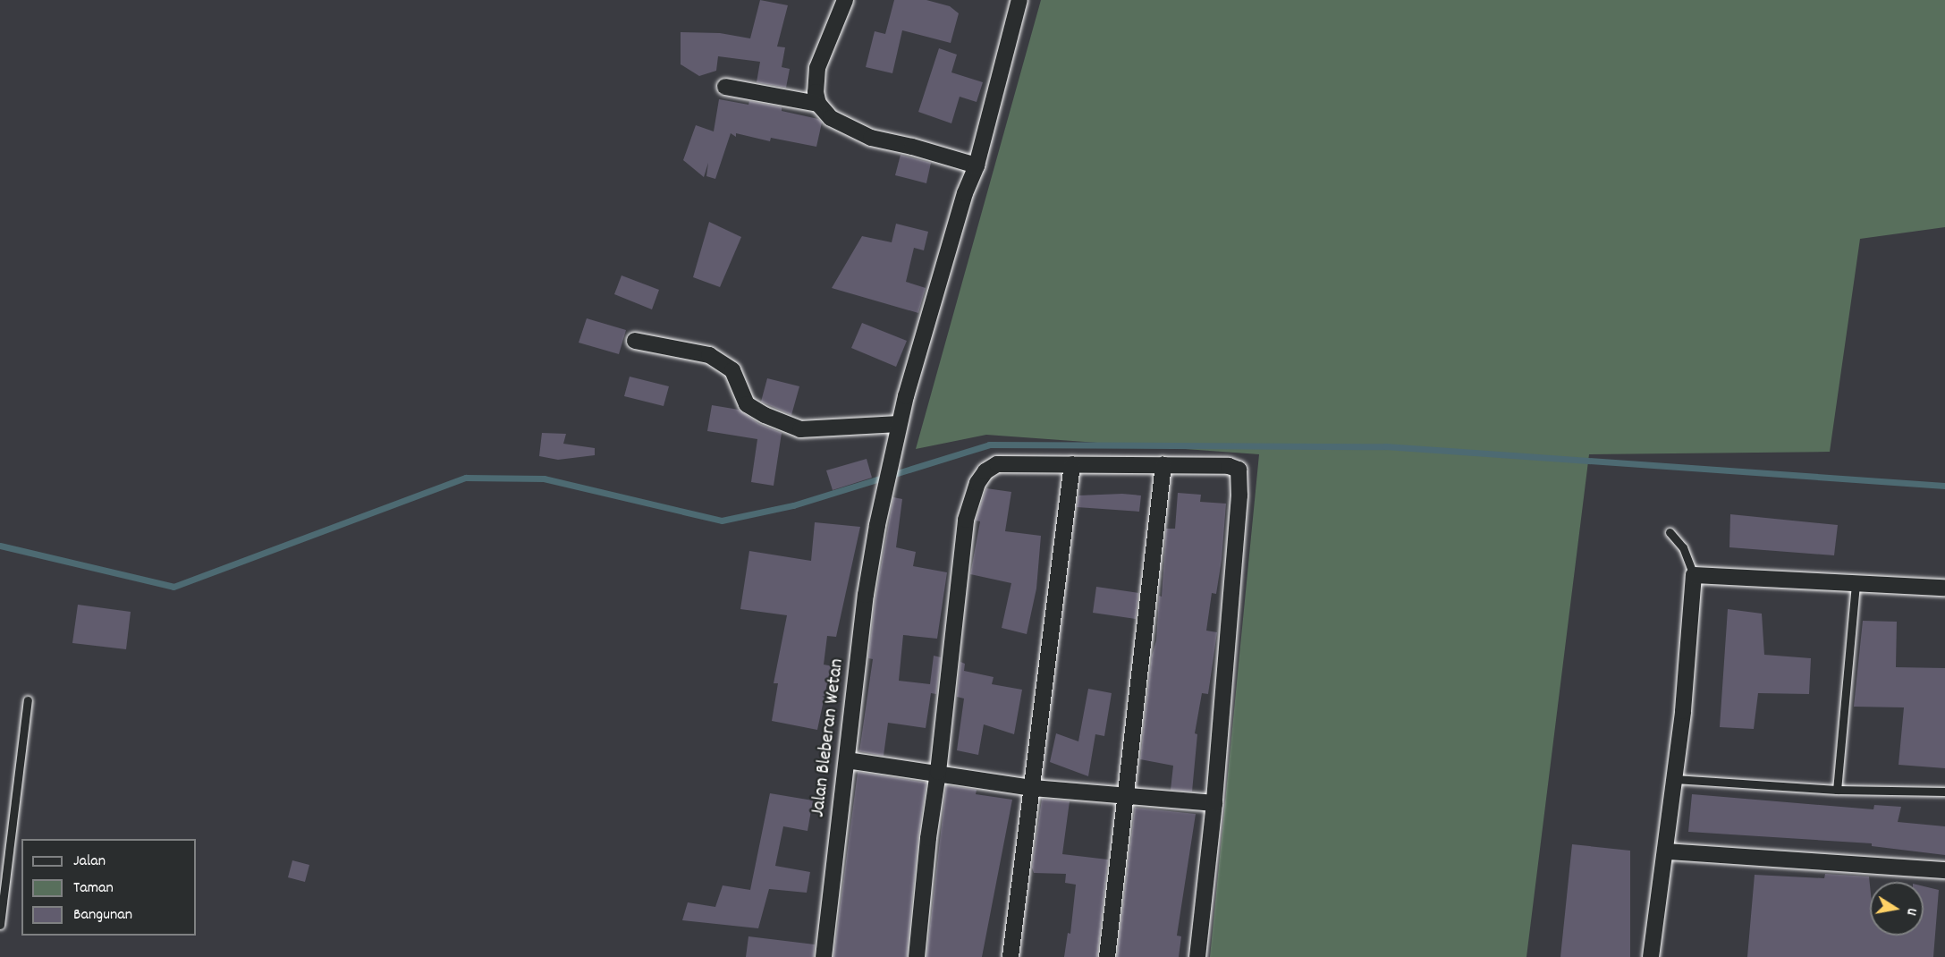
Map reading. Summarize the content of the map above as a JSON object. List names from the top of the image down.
{
  "streets": {
    "street": ["Jalan Bleberan Wetan"]
  },
  "legend": ["Jalan", "Taman", "Bangunan"],
  "north": "right"
}
